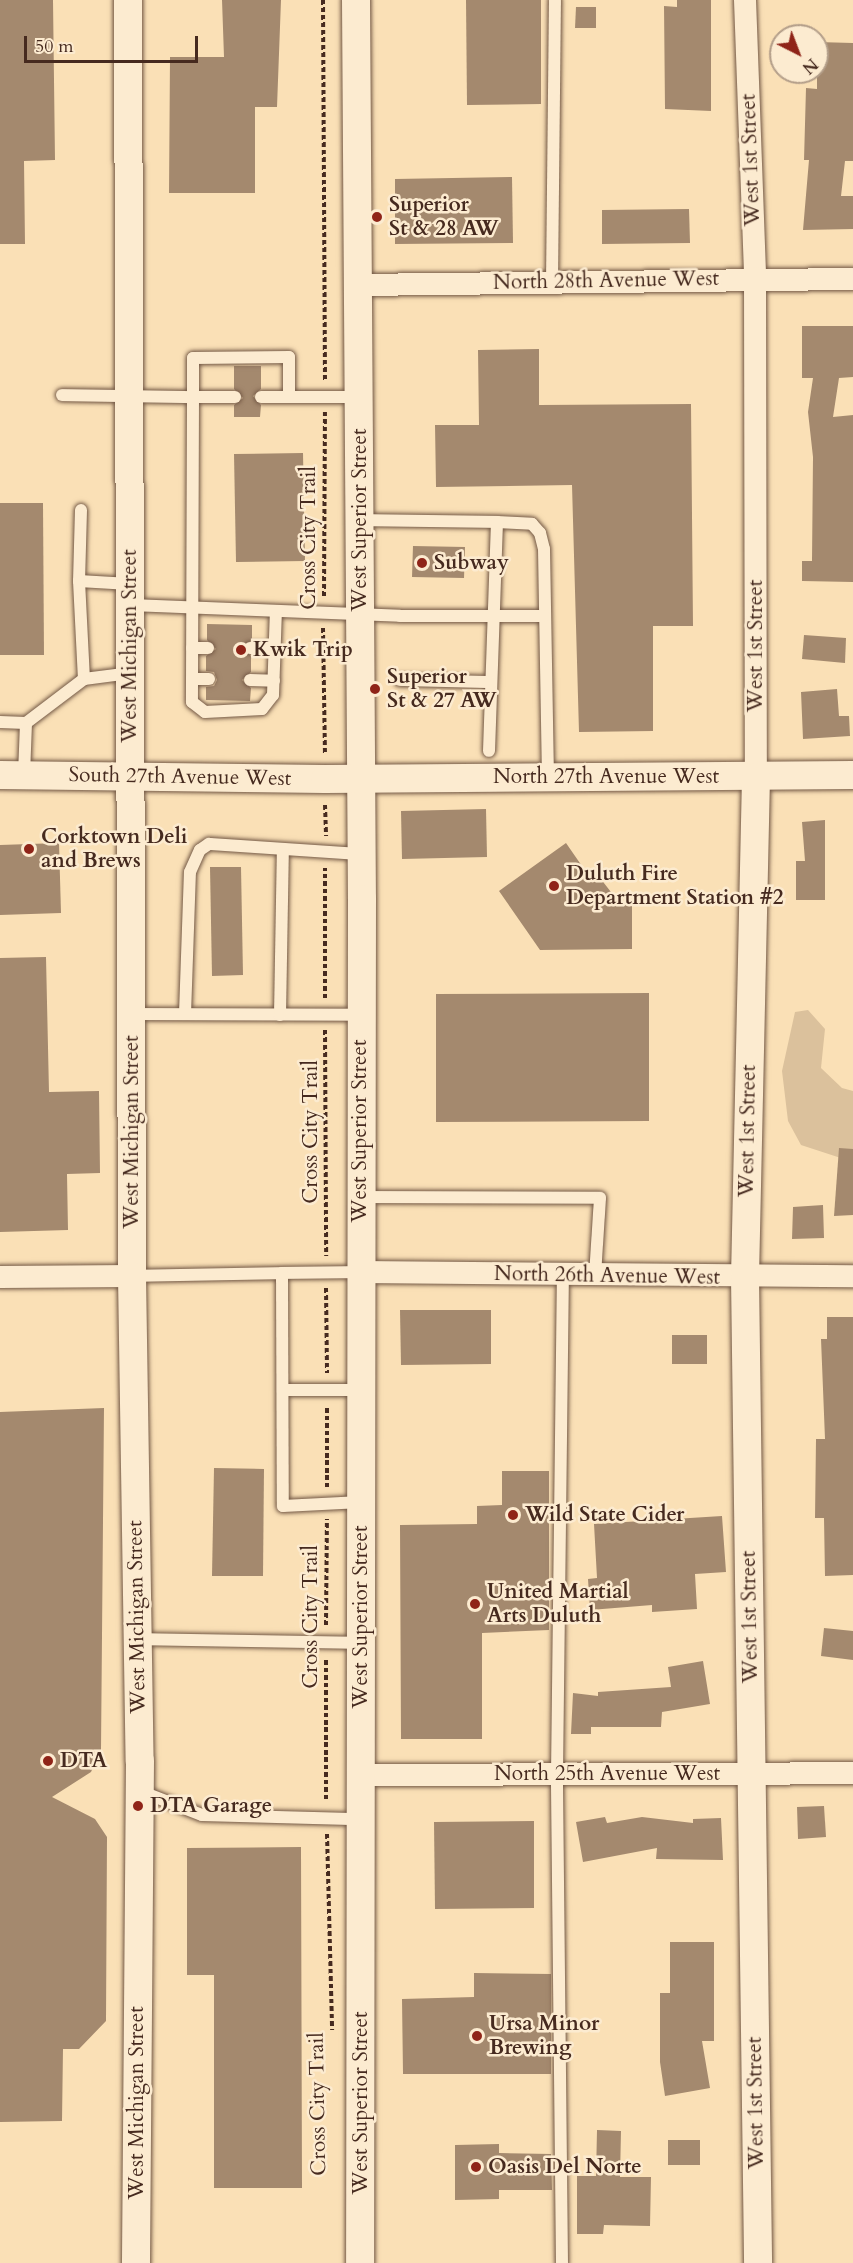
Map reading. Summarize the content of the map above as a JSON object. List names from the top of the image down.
{
  "streets": {
    "street": [
      "West 1st Street",
      "North 28th Avenue West",
      "West Superior Street",
      "West Michigan Street",
      "South 27th Avenue West",
      "North 27th Avenue West",
      "North 26th Avenue West",
      "North 25th Avenue West"
    ],
    "path": ["Cross City Trail"]
  },
  "crossings": [
    ["West 1st Street", "North 28th Avenue West"],
    ["West 1st Street", "North 27th Avenue West"],
    ["West 1st Street", "North 26th Avenue West"],
    ["West 1st Street", "North 25th Avenue West"],
    ["North 28th Avenue West", "West Superior Street"],
    ["West Superior Street", "South 27th Avenue West"],
    ["West Superior Street", "North 27th Avenue West"],
    ["West Superior Street", "North 26th Avenue West"],
    ["West Superior Street", "North 25th Avenue West"],
    ["Cross City Trail", "South 27th Avenue West"],
    ["West Michigan Street", "South 27th Avenue West"],
    ["South 27th Avenue West", "North 27th Avenue West"]
  ],
  "places": [
    "Superior St & 28 AW",
    "Subway",
    "Kwik Trip",
    "Superior St & 27 AW",
    "Corktown Deli and Brews",
    "Duluth Fire Department Station #2",
    "Wild State Cider",
    "United Martial Arts Duluth",
    "DTA",
    "DTA Garage",
    "Ursa Minor Brewing",
    "Oasis Del Norte"
  ],
  "scale_bar": "50 m",
  "north": "bottom right"
}
